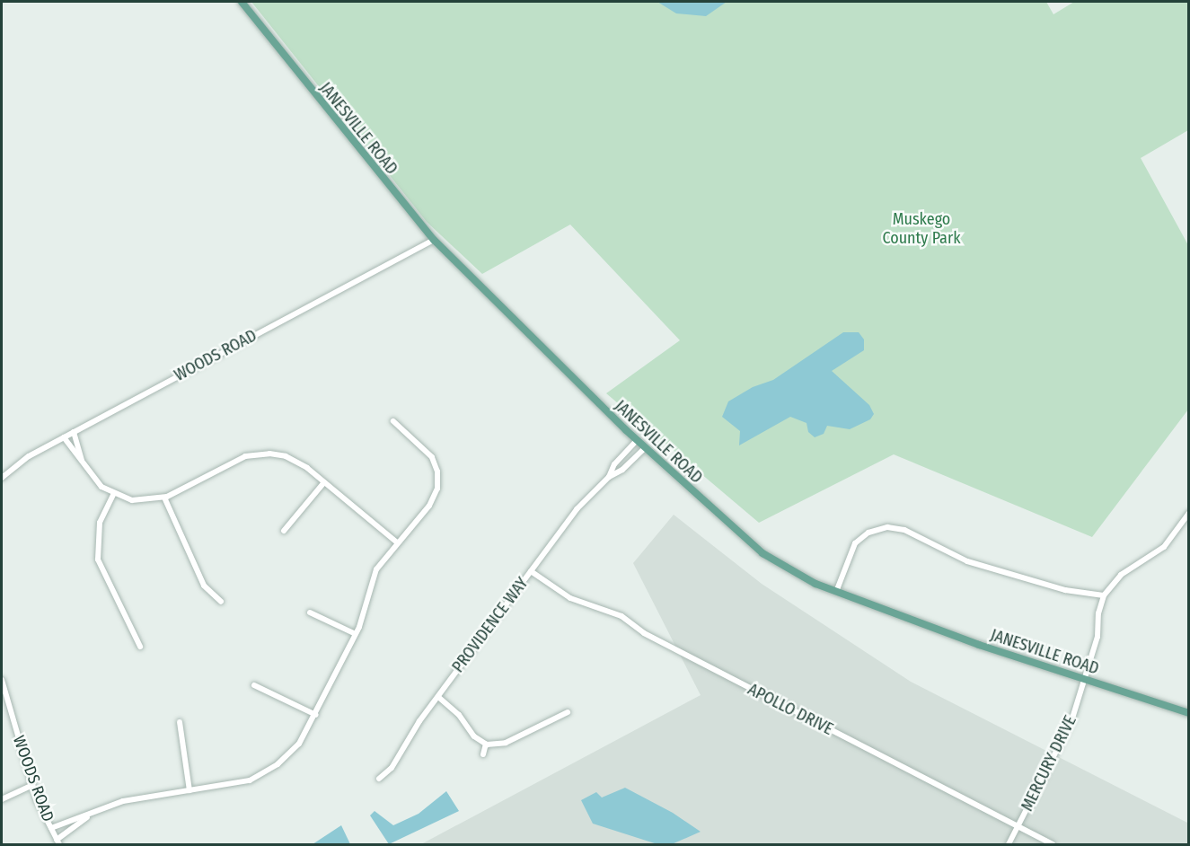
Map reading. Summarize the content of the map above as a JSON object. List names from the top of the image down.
{
  "streets": {
    "main road": ["JANESVILLE ROAD"],
    "street": [
      "WOODS ROAD",
      "PROVIDENCE WAY",
      "APOLLO DRIVE",
      "MERCURY DRIVE"
    ]
  },
  "crossings": [
    ["JANESVILLE ROAD", "WOODS ROAD"],
    ["JANESVILLE ROAD", "PROVIDENCE WAY"],
    ["JANESVILLE ROAD", "MERCURY DRIVE"],
    ["PROVIDENCE WAY", "APOLLO DRIVE"],
    ["APOLLO DRIVE", "MERCURY DRIVE"]
  ],
  "parks": ["Muskego County Park"]
}
